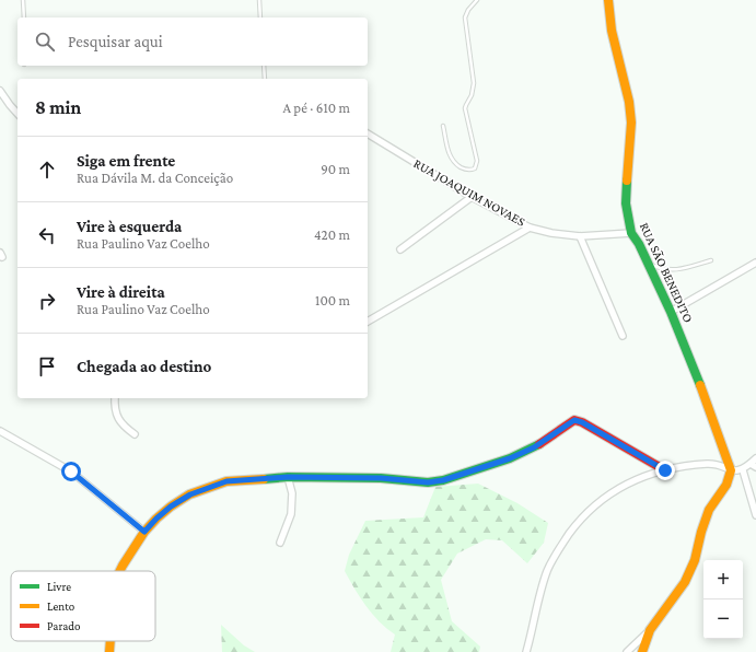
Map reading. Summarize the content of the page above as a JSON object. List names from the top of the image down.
{
  "streets": {
    "street": ["RUA JOAQUIM NOVAES", "RUA SÃO BENEDITO"]
  },
  "crossings": [
    ["RUA JOAQUIM NOVAES", "RUA SÃO BENEDITO"]
  ],
  "legend": ["Livre", "Lento", "Parado"],
  "page": {
    "search": "Pesquisar aqui",
    "heading": ["8 min", "A pé · 610 m"],
    "list": [
      ["Siga em frente", "Rua Dávila M. da Conceição", "90 m"],
      ["Vire à esquerda", "Rua Paulino Vaz Coelho", "420 m"],
      ["Vire à direita", "Rua Paulino Vaz Coelho", "100 m"],
      "Chegada ao destino"
    ],
    "map_buttons": ["+", "−"]
  }
}
